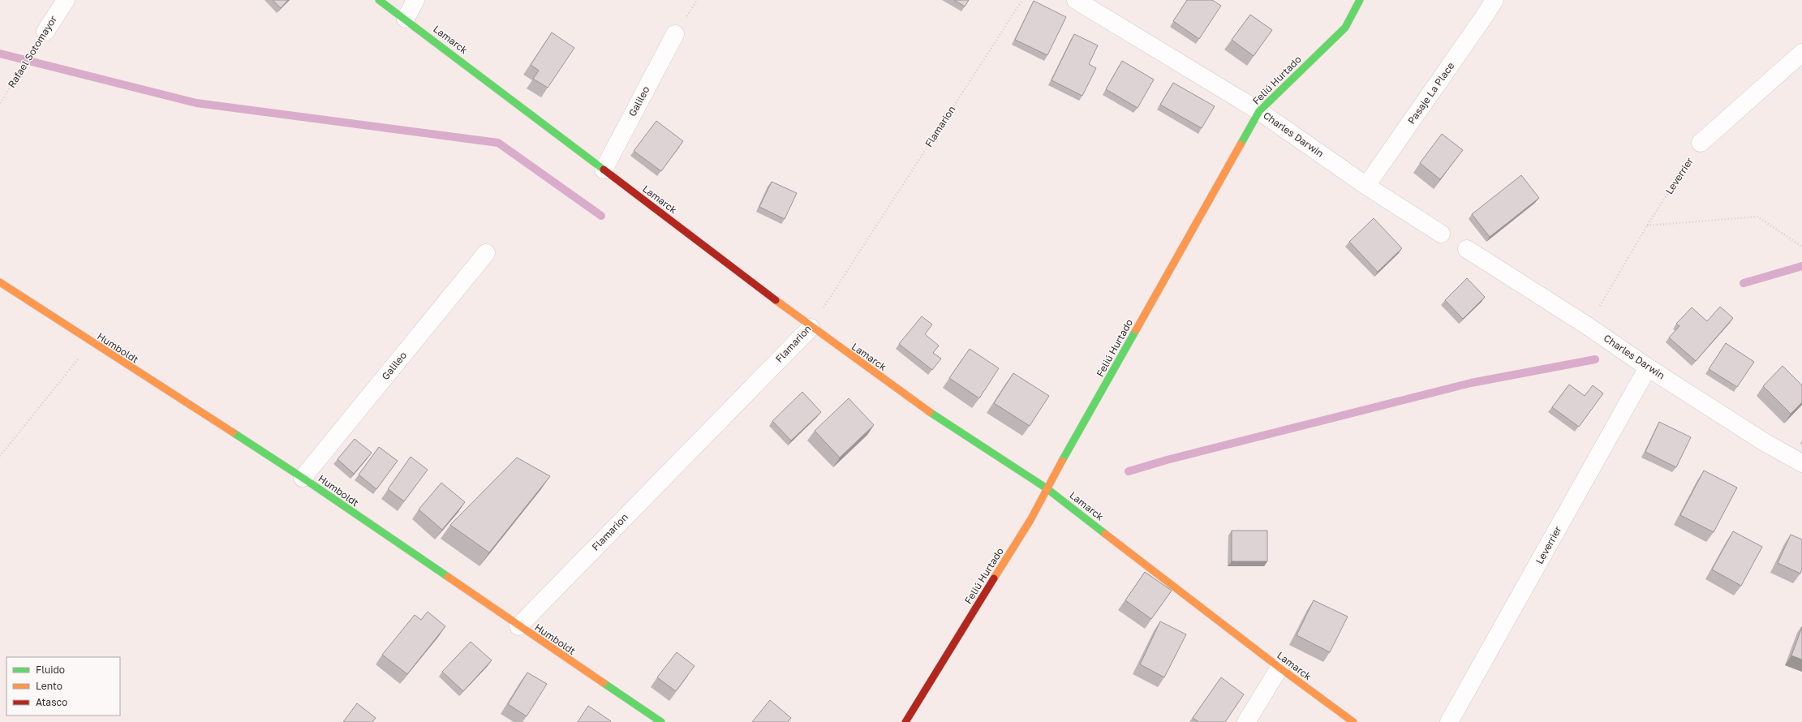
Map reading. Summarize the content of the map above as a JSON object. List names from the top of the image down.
{
  "streets": {
    "main road": ["Lamarck", "Feliú Hurtado", "Humboldt"],
    "street": [
      "Rafael Sotomayor",
      "Pasaje La Place",
      "Galileo",
      "Flamarion",
      "Charles Darwin",
      "Leverrier"
    ]
  },
  "crossings": [
    ["Lamarck", "Feliú Hurtado"],
    ["Lamarck", "Galileo"],
    ["Lamarck", "Flamarion"],
    ["Feliú Hurtado", "Charles Darwin"],
    ["Pasaje La Place", "Charles Darwin"],
    ["Galileo", "Humboldt"],
    ["Flamarion", "Humboldt"],
    ["Charles Darwin", "Leverrier"]
  ],
  "legend": ["Fluido", "Lento", "Atasco"]
}
